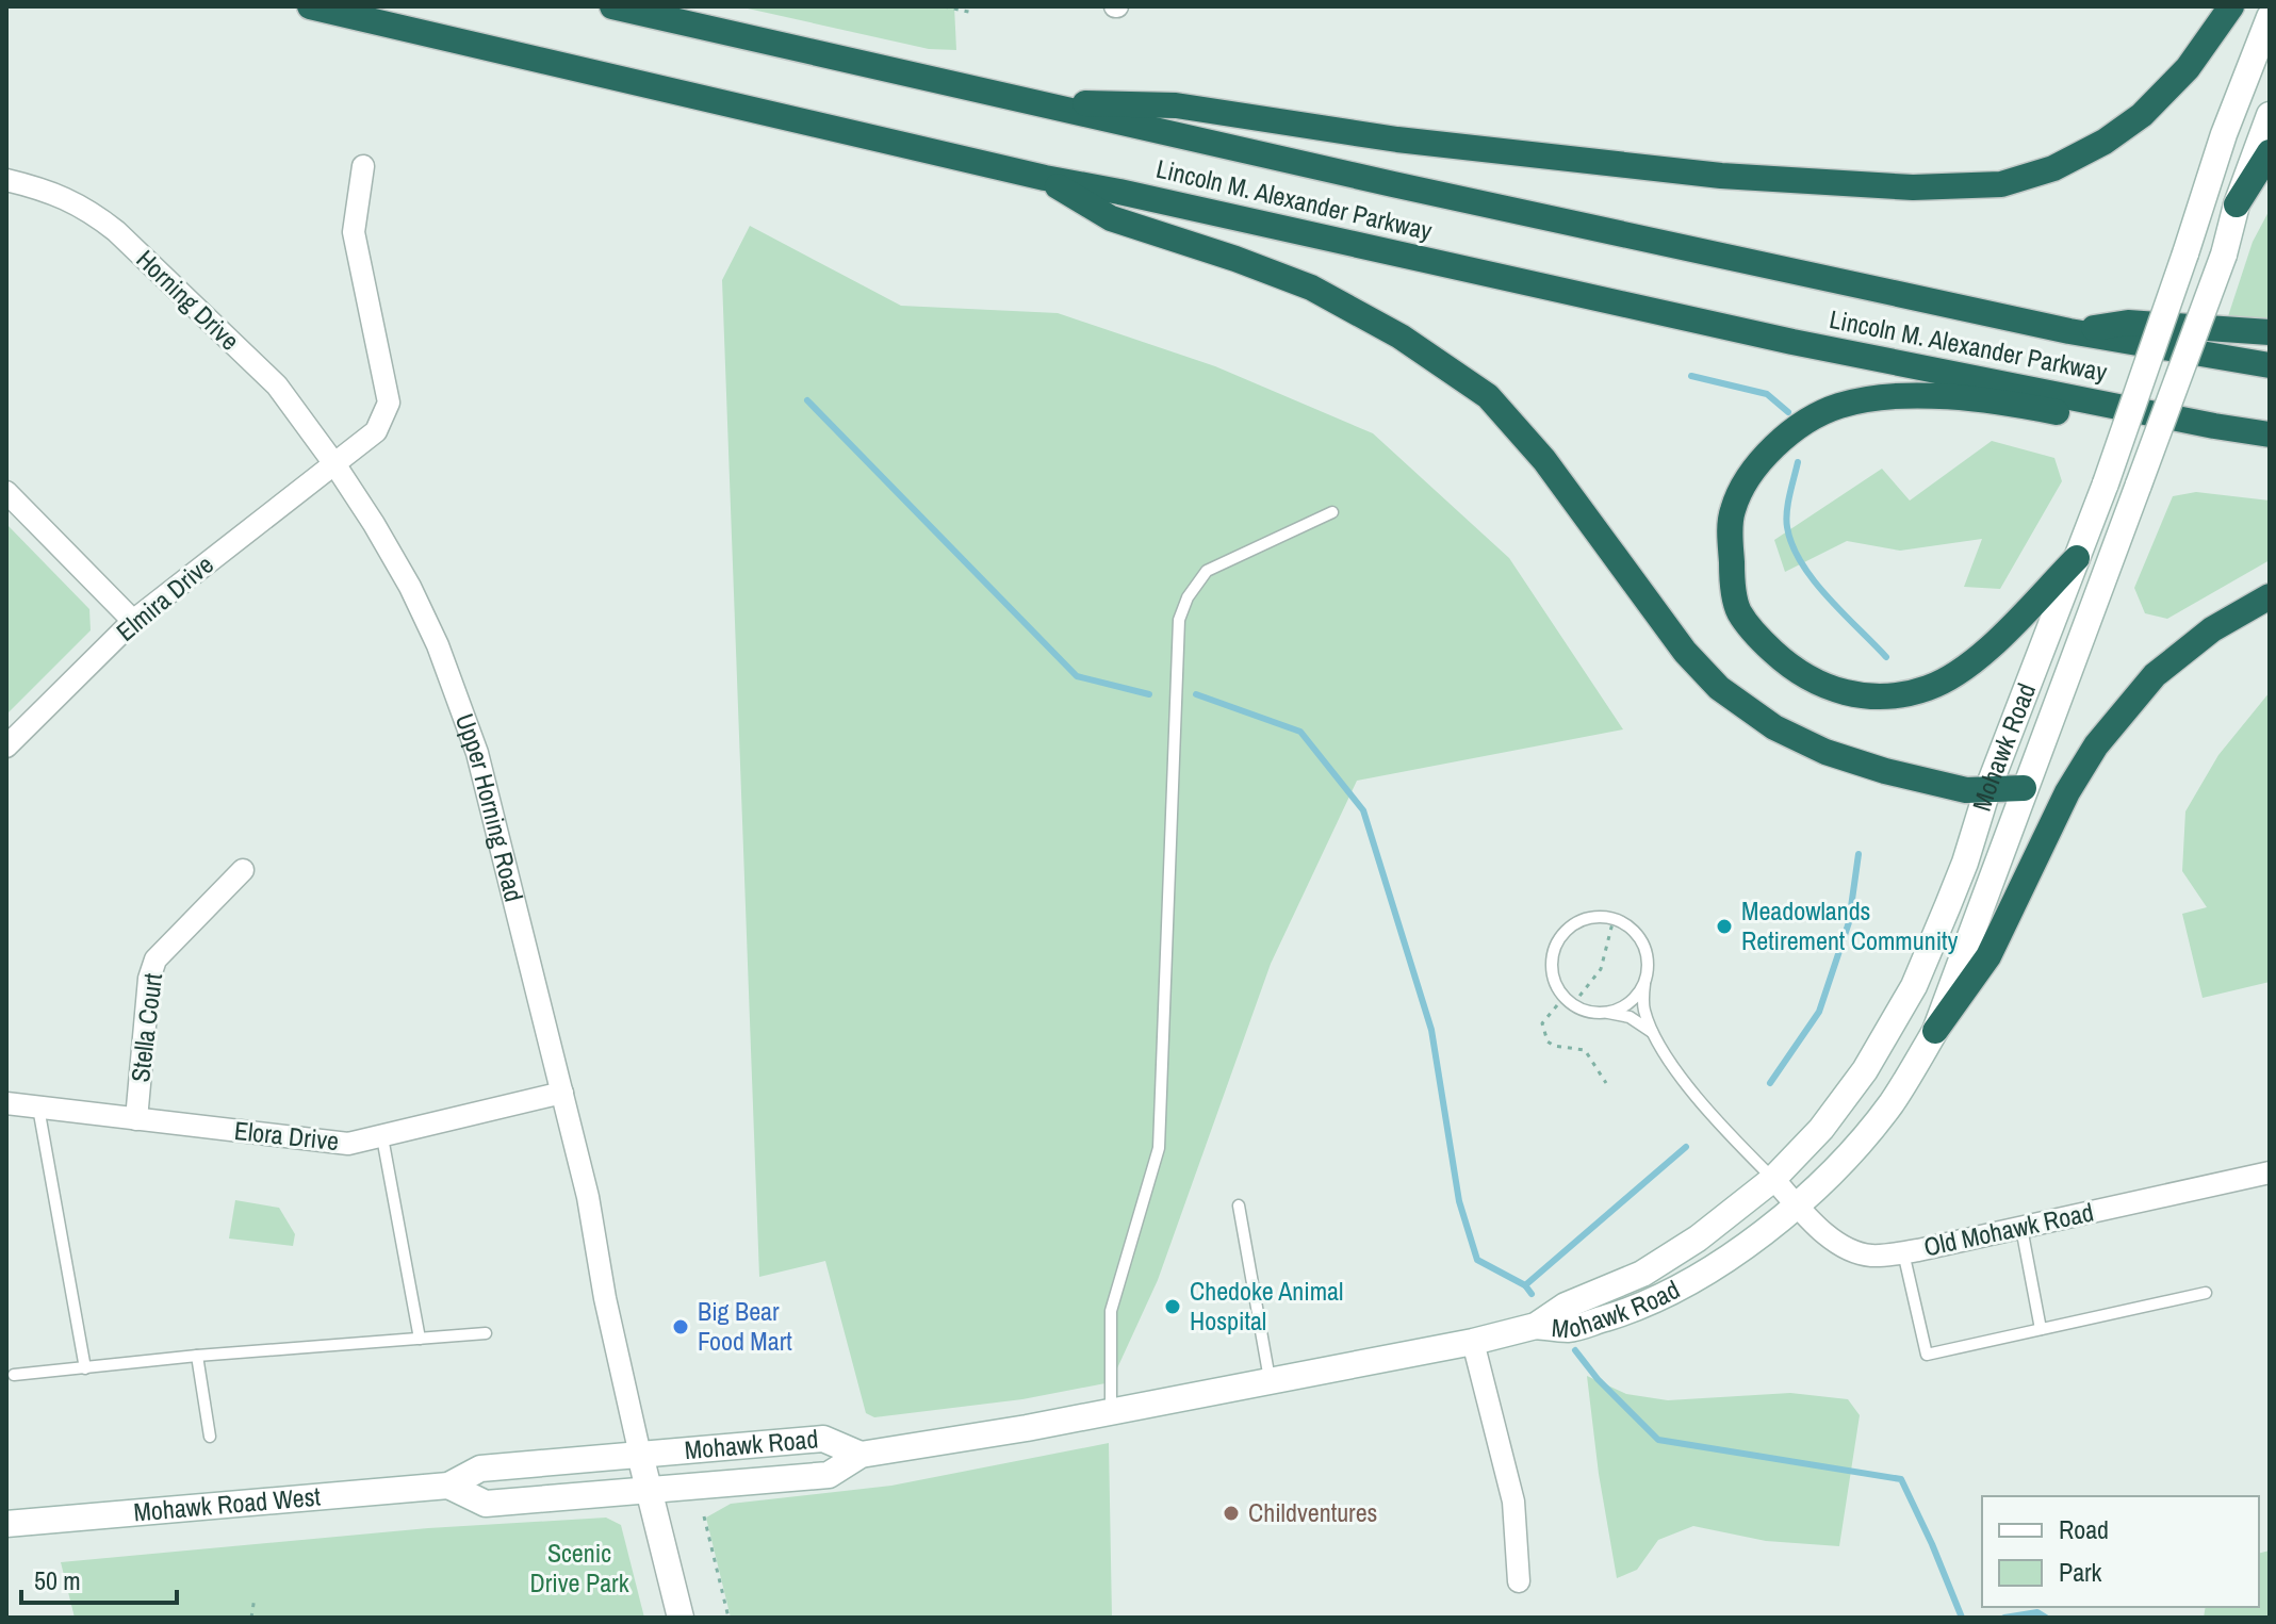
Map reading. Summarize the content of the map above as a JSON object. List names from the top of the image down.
{
  "streets": {
    "highway": ["Lincoln M. Alexander Parkway"],
    "main road": ["Mohawk Road", "Upper Horning Road", "Mohawk Road West"],
    "street": [
      "Horning Drive",
      "Elmira Drive",
      "Stella Court",
      "Elora Drive",
      "Old Mohawk Road"
    ]
  },
  "crossings": [
    ["Horning Drive", "Elmira Drive"],
    ["Horning Drive", "Upper Horning Road"],
    ["Elmira Drive", "Upper Horning Road"],
    ["Mohawk Road", "Upper Horning Road"],
    ["Mohawk Road", "Old Mohawk Road"],
    ["Mohawk Road", "Mohawk Road West"],
    ["Upper Horning Road", "Elora Drive"],
    ["Upper Horning Road", "Mohawk Road West"],
    ["Stella Court", "Elora Drive"]
  ],
  "parks": ["Scenic Drive Park"],
  "places": [
    "Meadowlands Retirement Community",
    "Chedoke Animal Hospital",
    "Big Bear Food Mart",
    "Childventures"
  ],
  "legend": ["Road", "Park"],
  "scale_bar": "50 m"
}
